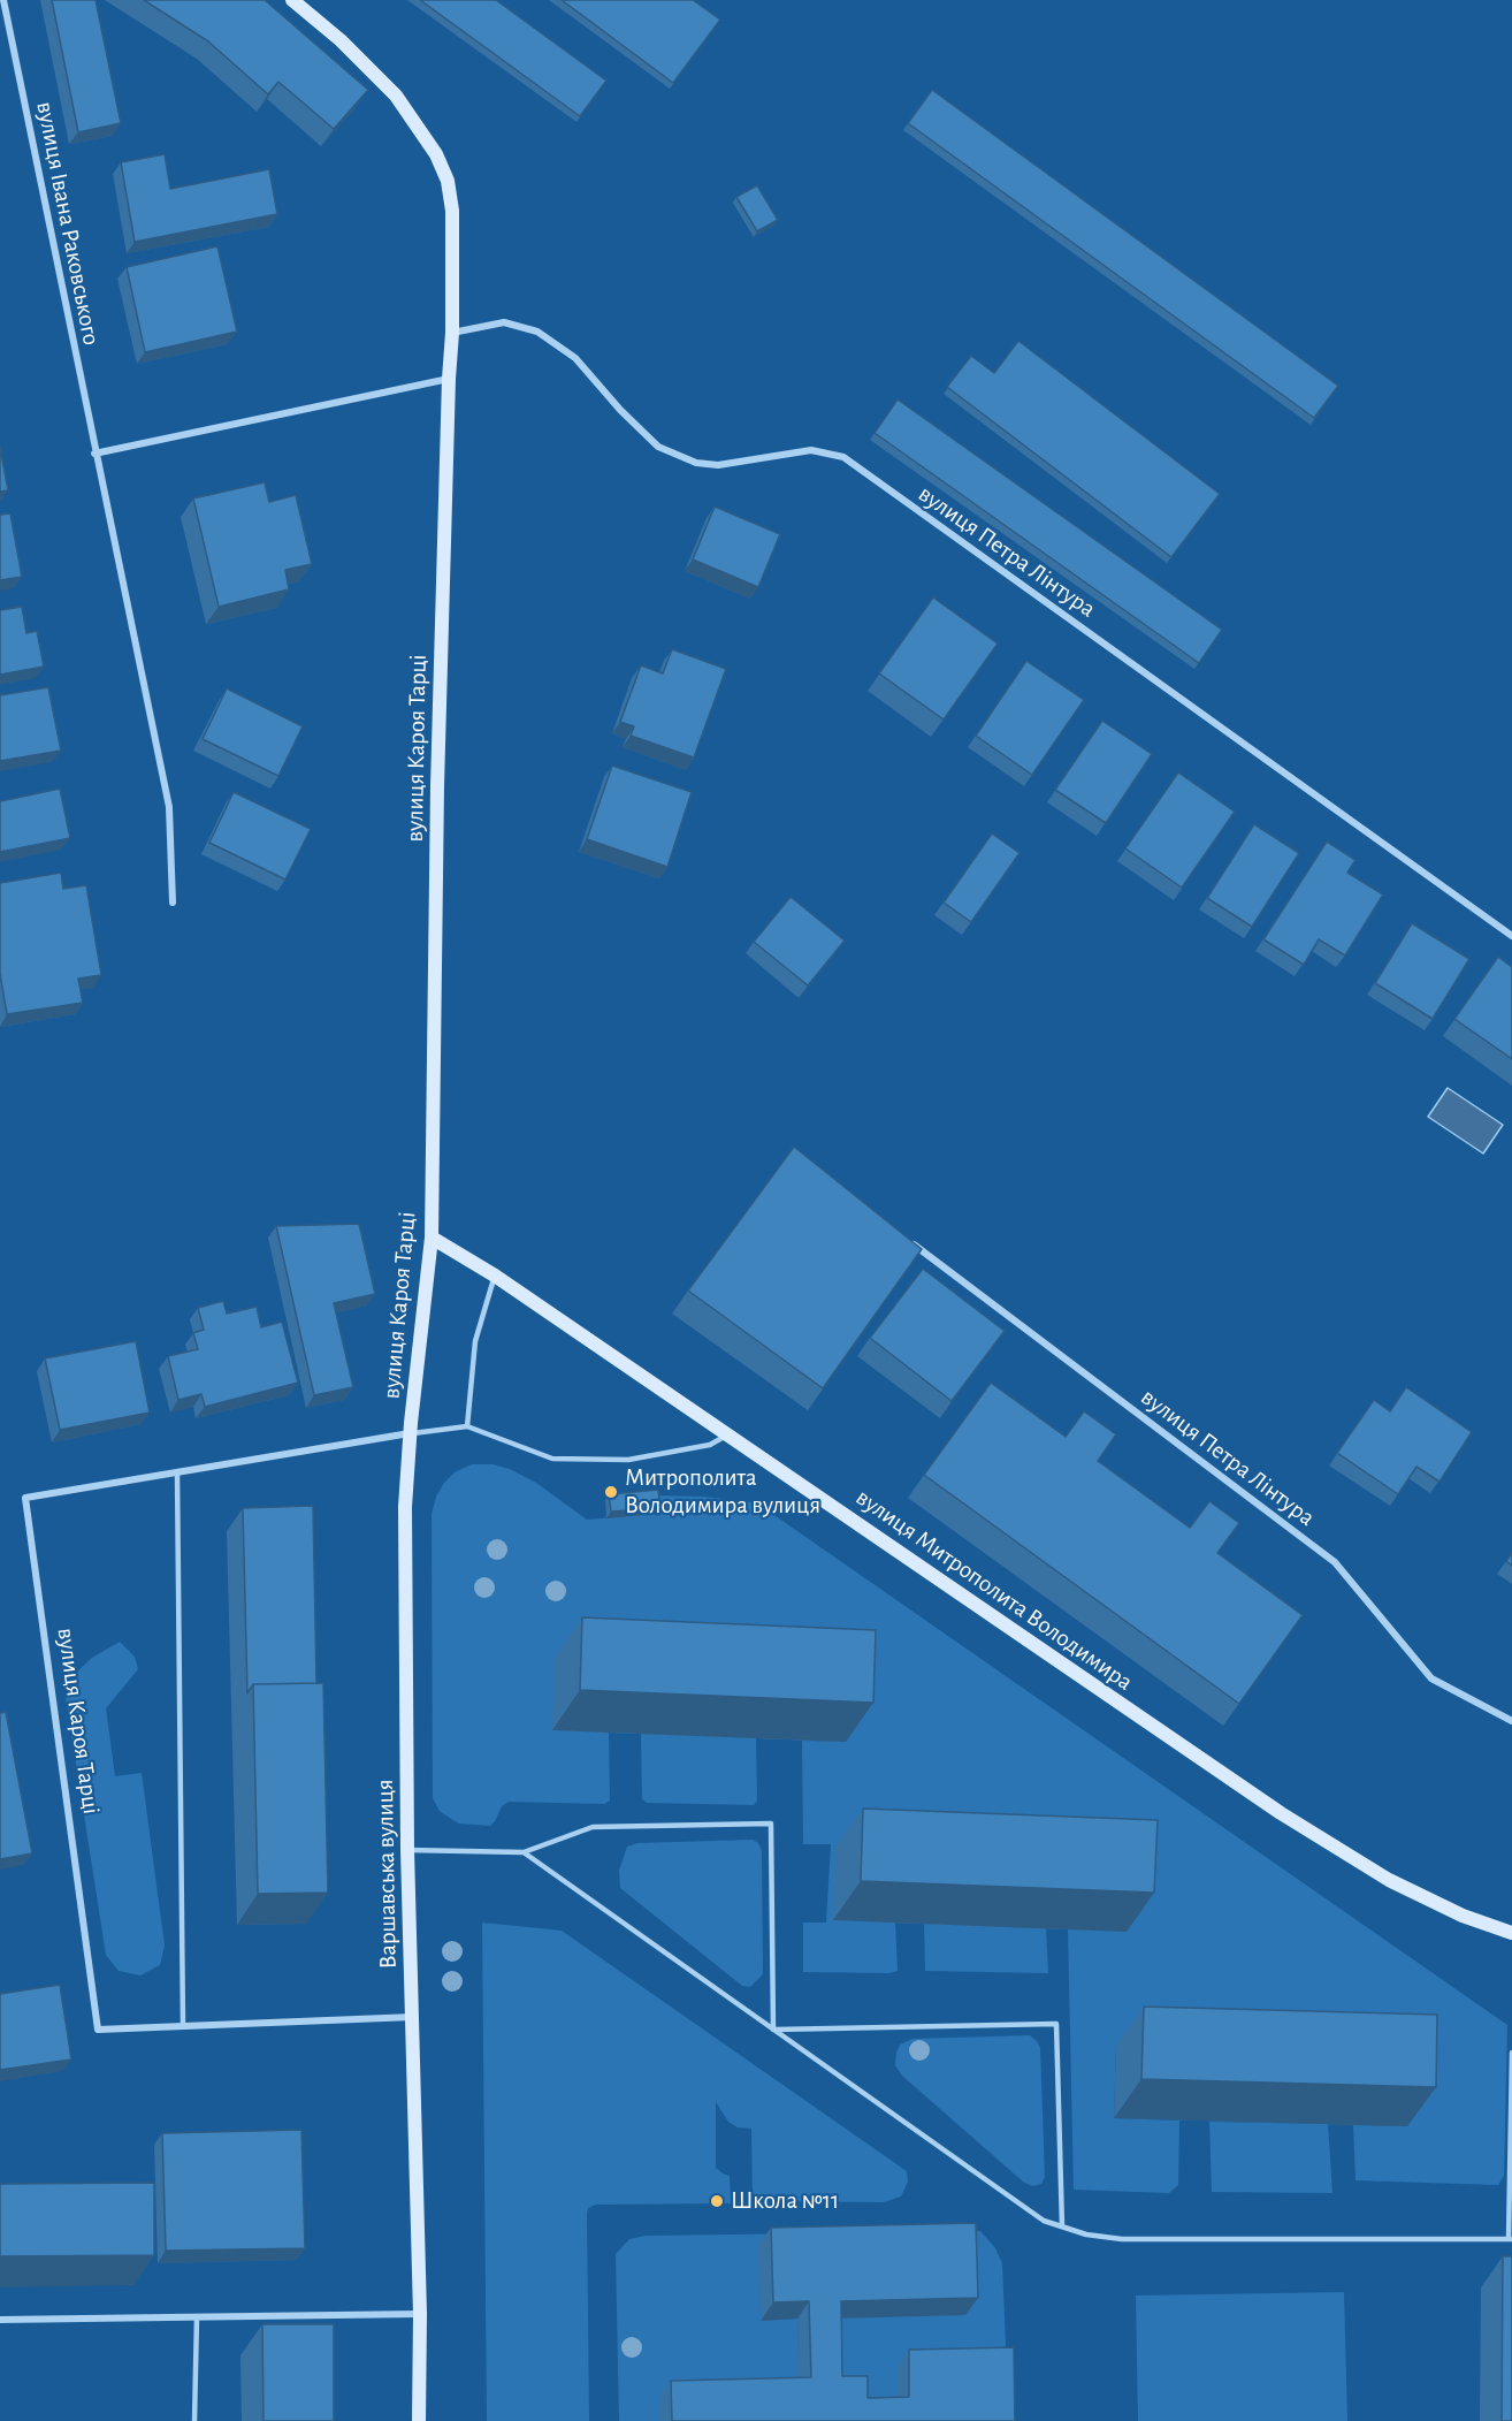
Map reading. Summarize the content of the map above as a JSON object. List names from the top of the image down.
{
  "streets": {
    "street": [
      "вулиця Івана Раковського",
      "вулиця Петра Лінтура",
      "вулиця Кароя Тарці",
      "вулиця Митрополита Володимира",
      "Варшавська вулиця"
    ]
  },
  "crossings": [
    ["вулиця Петра Лінтура", "вулиця Кароя Тарці"],
    ["вулиця Кароя Тарці", "вулиця Митрополита Володимира"],
    ["вулиця Кароя Тарці", "Варшавська вулиця"]
  ],
  "places": ["Митрополита Володимира вулиця", "Школа №11"]
}
